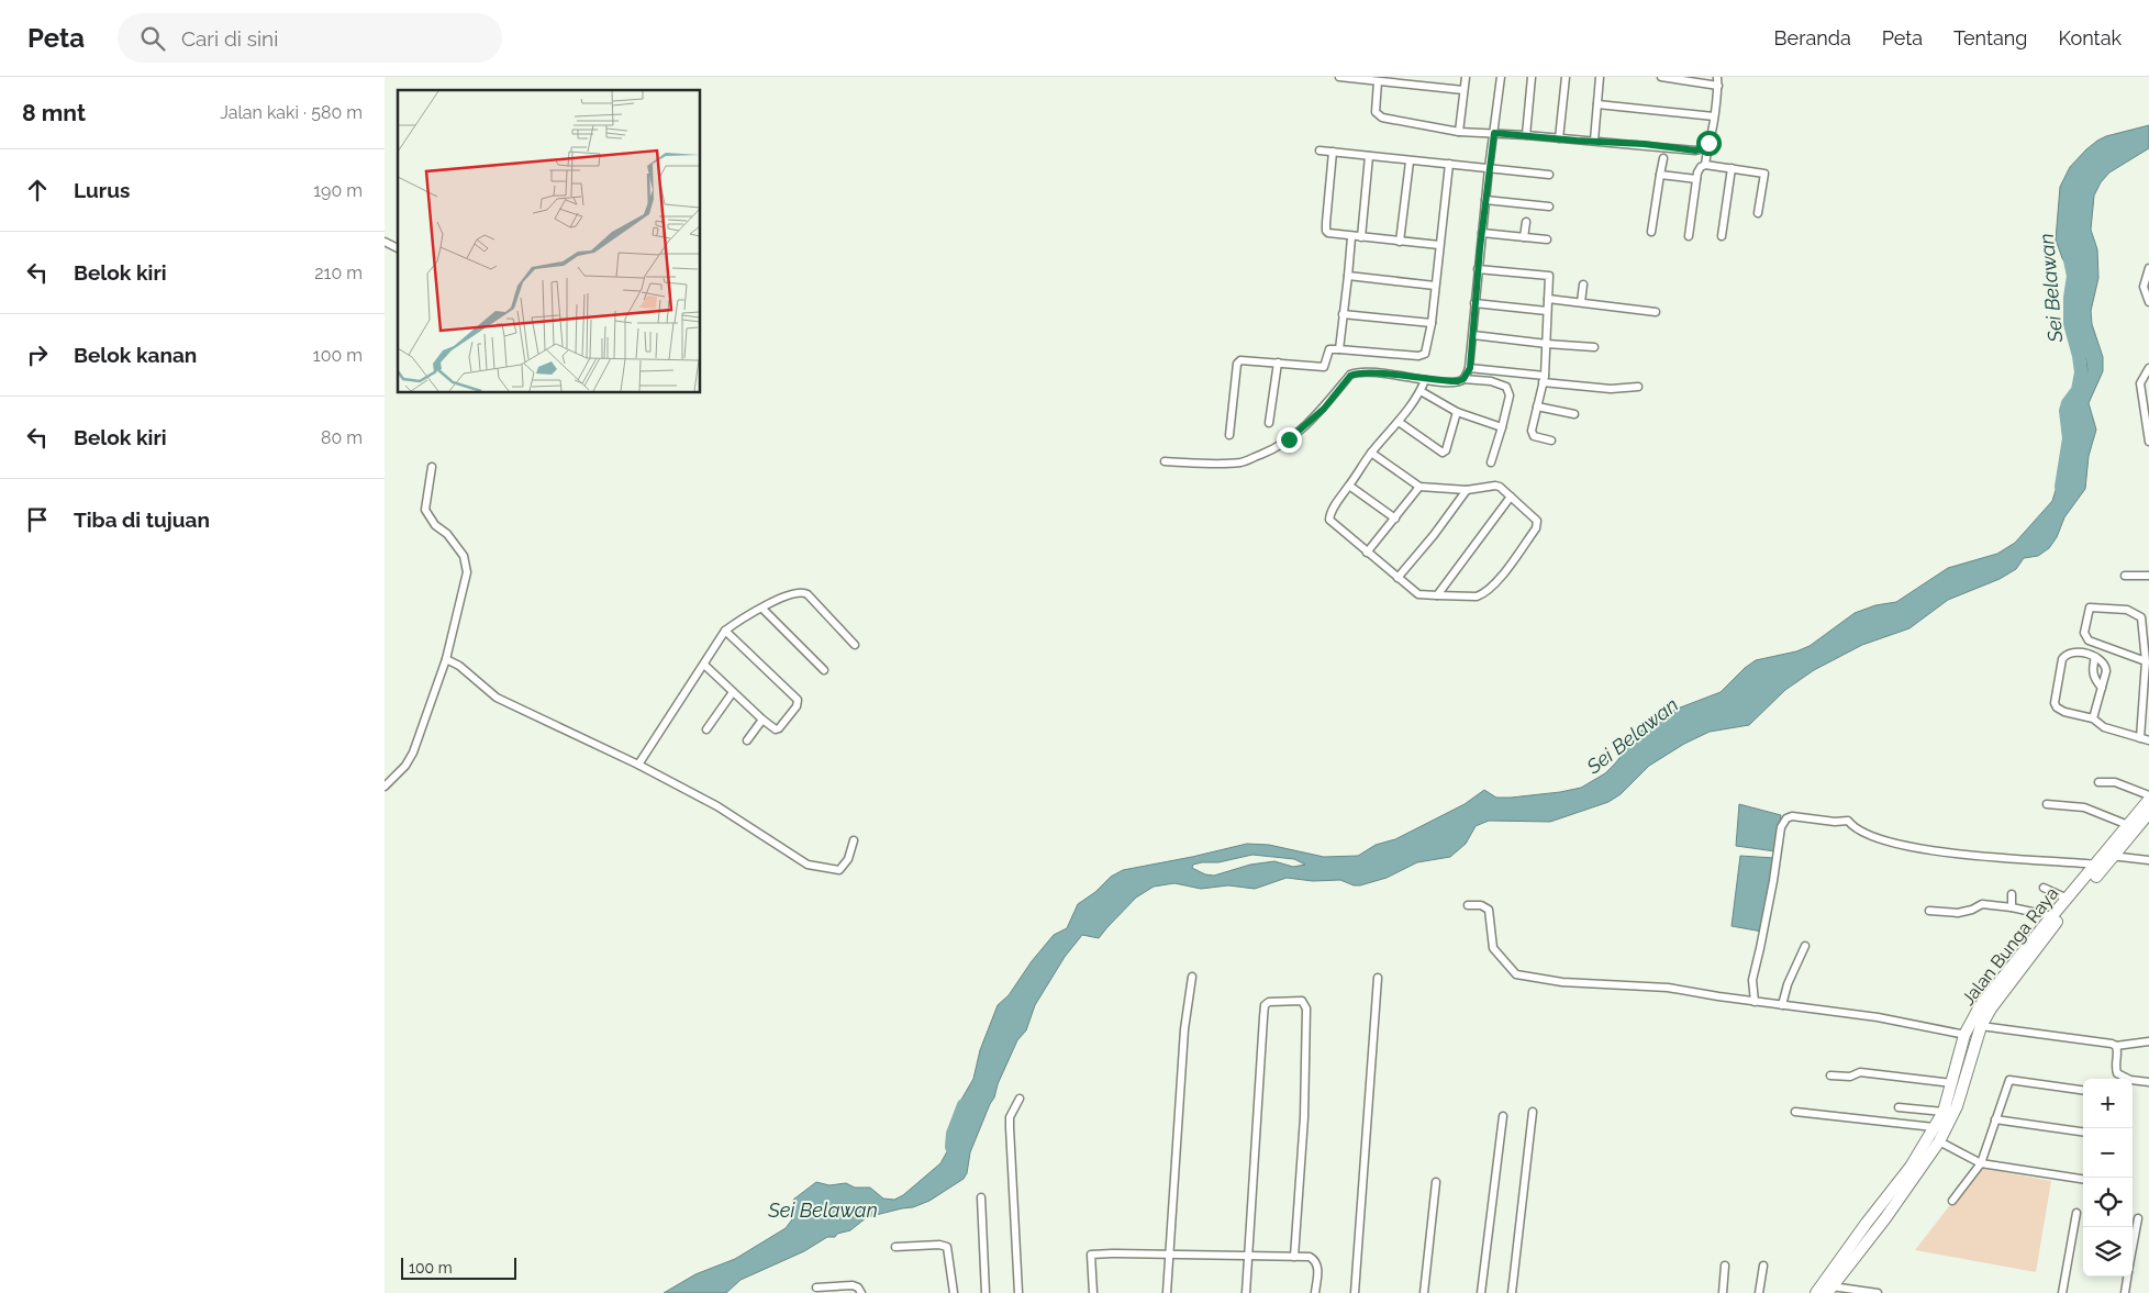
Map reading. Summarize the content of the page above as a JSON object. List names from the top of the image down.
{
  "streets": {
    "main road": ["Jalan Bunga Raya"]
  },
  "water": ["Sei Belawan"],
  "scale_bar": "100 m",
  "page": {
    "header": "Peta",
    "search": "Cari di sini",
    "nav": [
      "Beranda",
      "Peta",
      "Tentang",
      "Kontak"
    ],
    "heading": ["8 mnt", "Jalan kaki · 580 m"],
    "list": [
      ["Lurus", "190 m"],
      ["Belok kiri", "210 m"],
      ["Belok kanan", "100 m"],
      ["Belok kiri", "80 m"],
      "Tiba di tujuan"
    ],
    "map_buttons": ["+", "−"],
    "scale": "100 m"
  }
}
